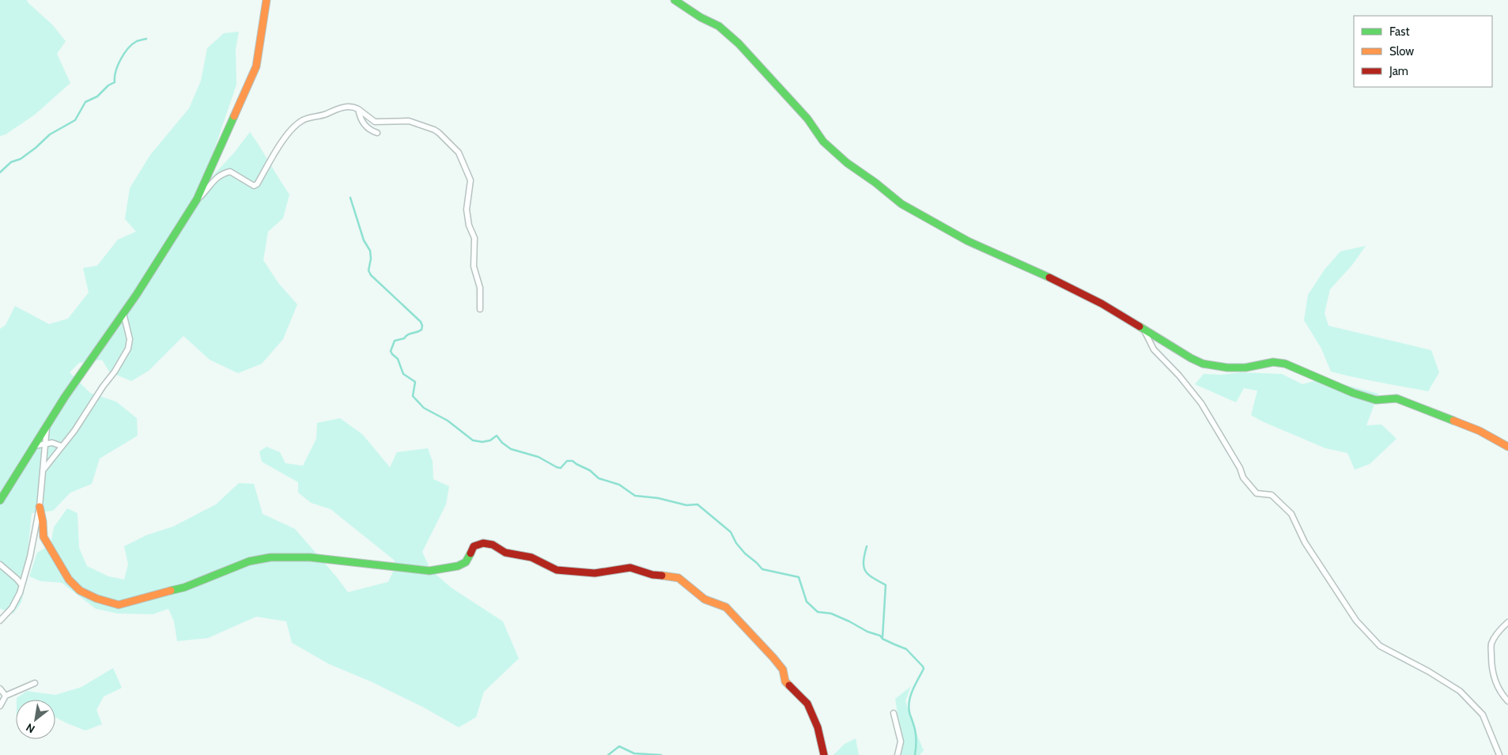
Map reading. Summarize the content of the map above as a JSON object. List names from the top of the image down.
{
  "legend": ["Fast", "Slow", "Jam"],
  "north": "bottom left"
}
